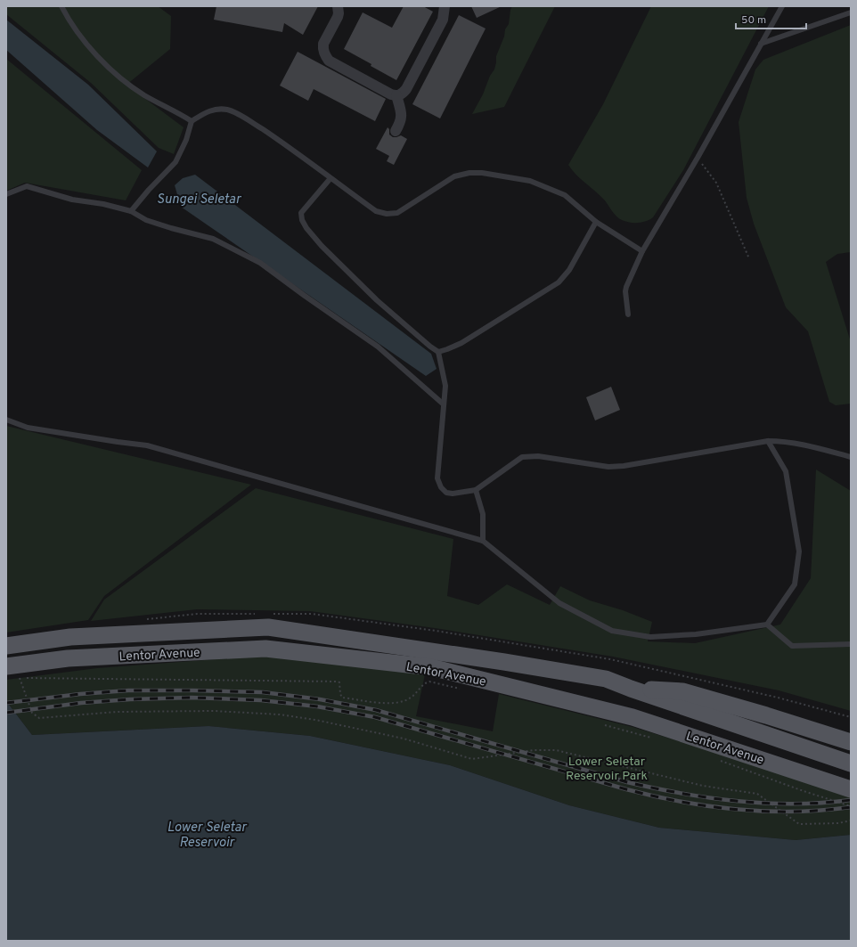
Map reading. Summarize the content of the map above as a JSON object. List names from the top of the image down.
{
  "streets": {
    "main road": ["Lentor Avenue"]
  },
  "water": ["Sungei Seletar", "Lower Seletar Reservoir"],
  "parks": ["Lower Seletar Reservoir Park"],
  "scale_bar": "50 m"
}
